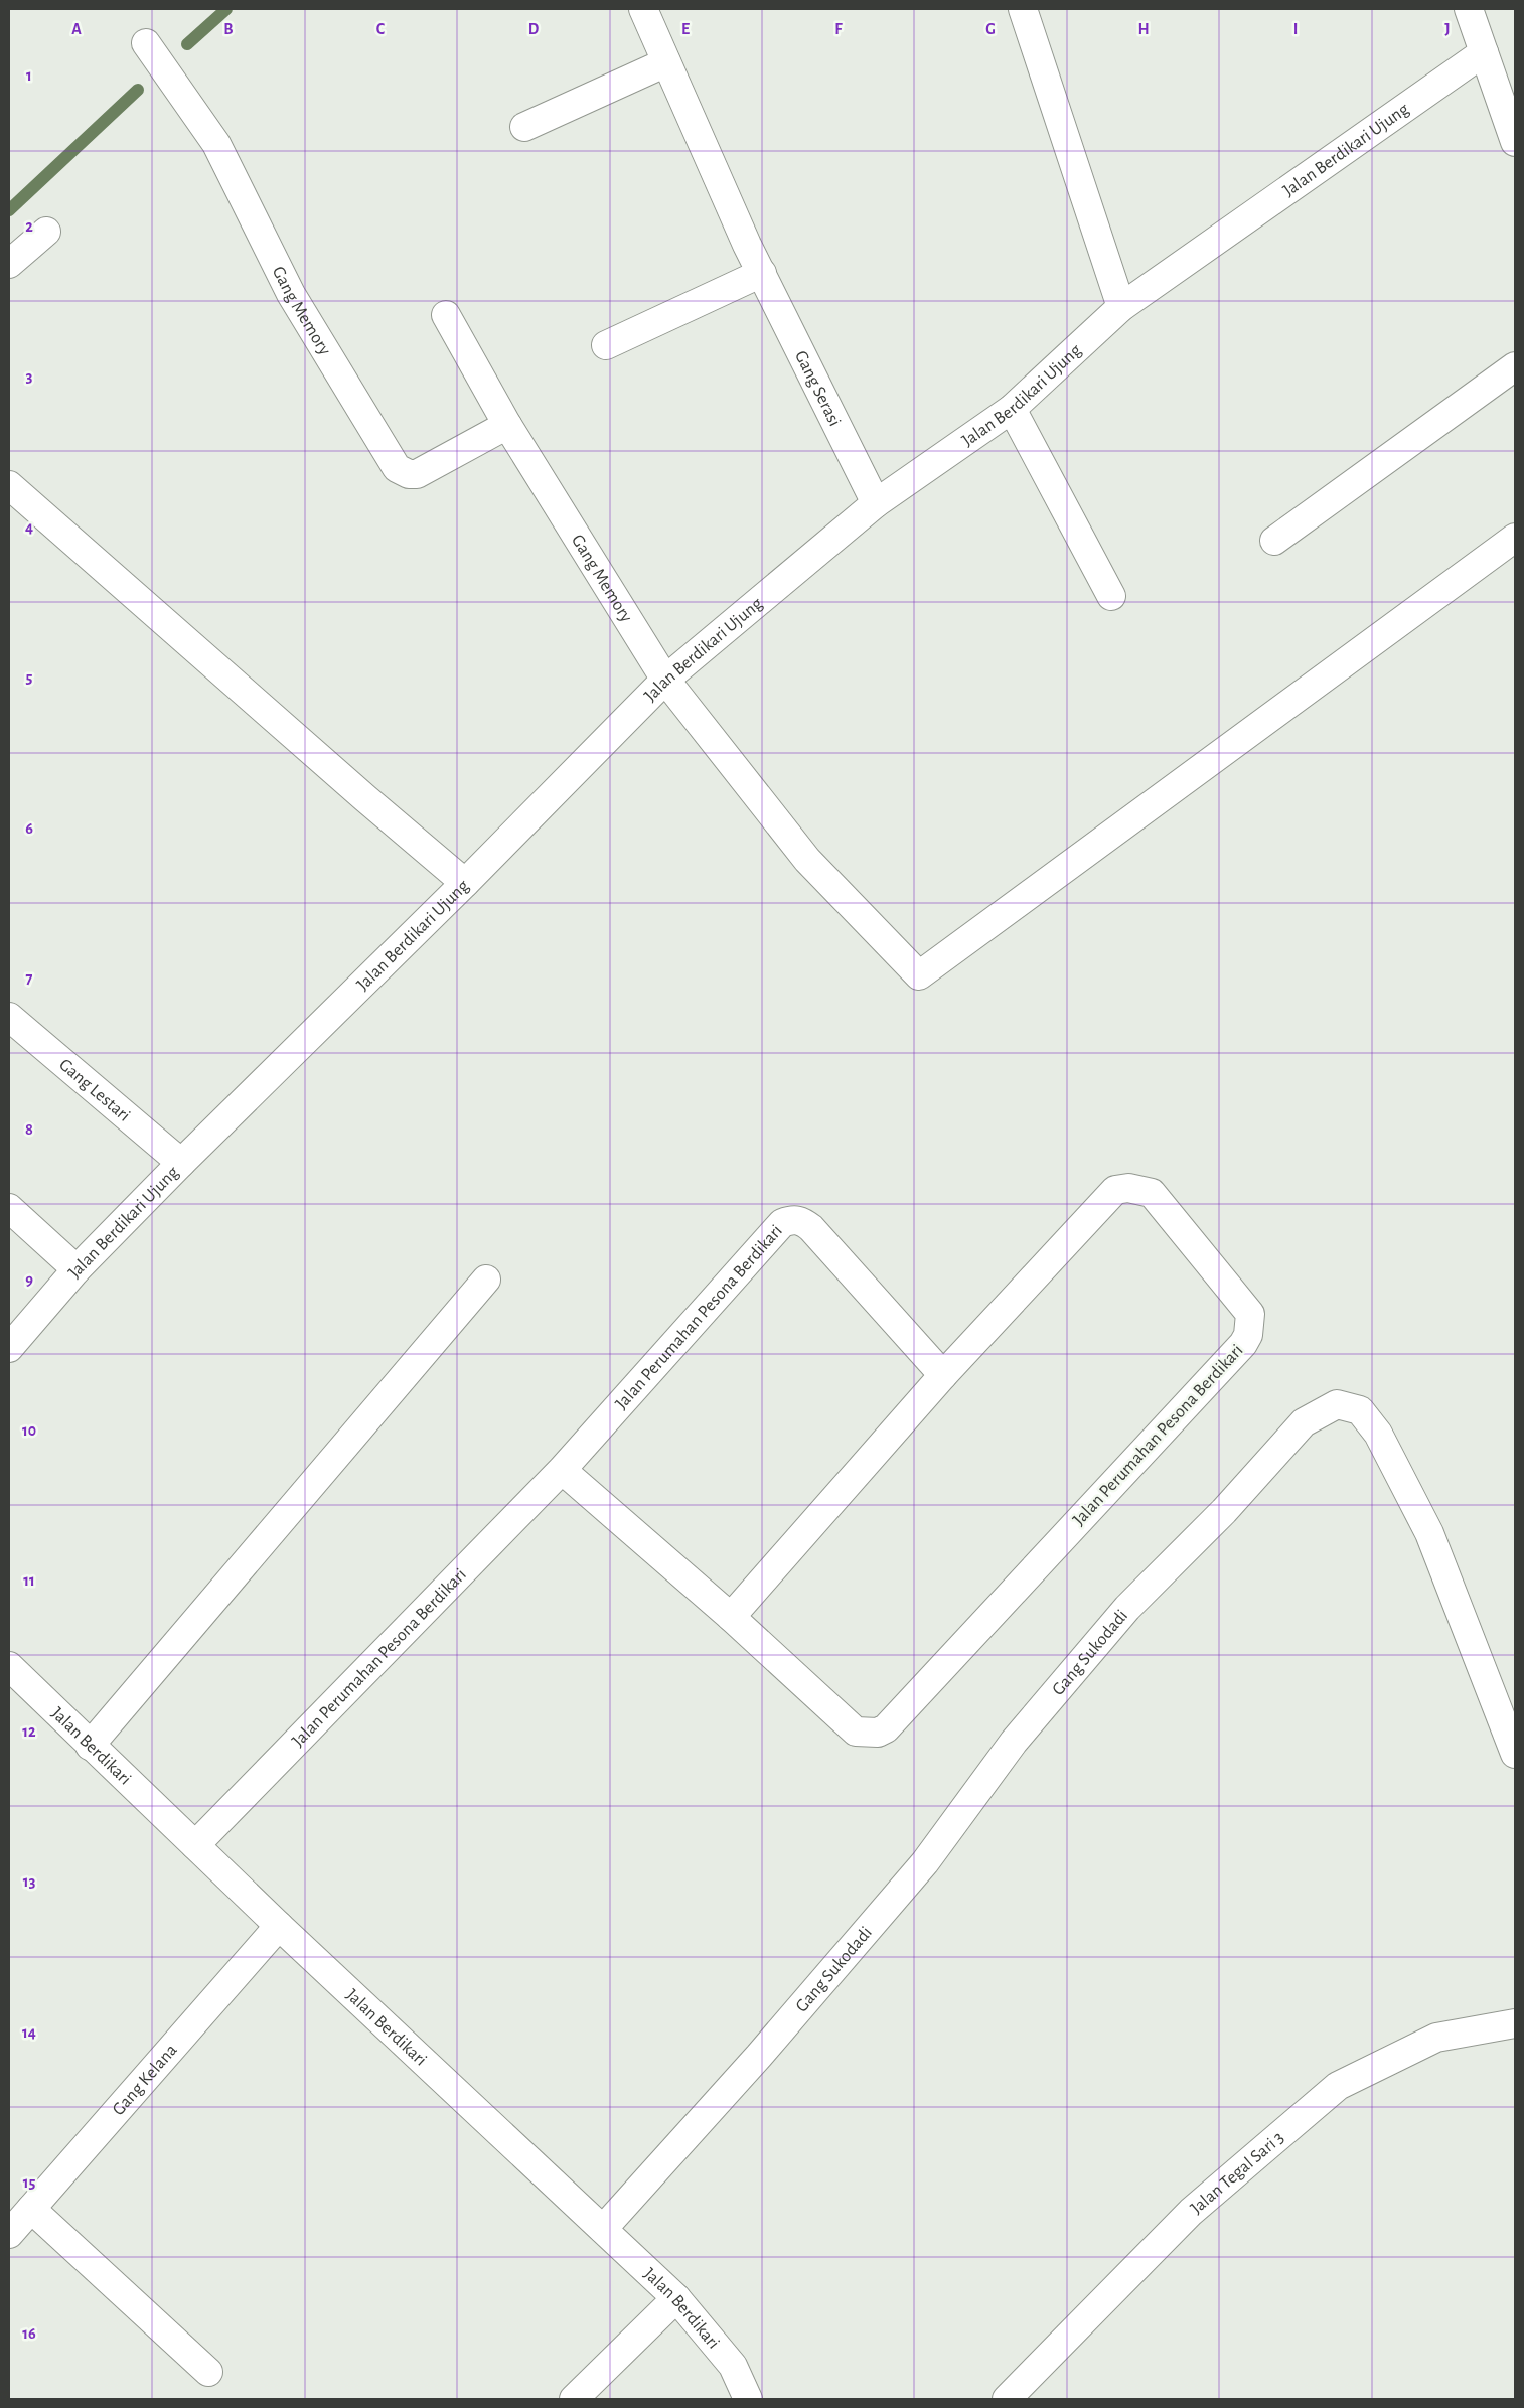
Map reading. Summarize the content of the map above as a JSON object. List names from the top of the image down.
{
  "streets": {
    "street": [
      "Jalan Berdikari Ujung",
      "Gang Memory",
      "Gang Serasi",
      "Gang Lestari",
      "Jalan Perumahan Pesona Berdikari",
      "Gang Sukodadi",
      "Jalan Berdikari",
      "Gang Kelana",
      "Jalan Tegal Sari 3"
    ]
  },
  "crossings": [
    ["Jalan Berdikari Ujung", "Gang Memory"],
    ["Jalan Berdikari Ujung", "Gang Serasi"],
    ["Jalan Berdikari Ujung", "Gang Lestari"],
    ["Jalan Perumahan Pesona Berdikari", "Jalan Berdikari"],
    ["Gang Sukodadi", "Jalan Berdikari"],
    ["Jalan Berdikari", "Gang Kelana"]
  ],
  "grid": {
    "columns": [
      "A",
      "B",
      "C",
      "D",
      "E",
      "F",
      "G",
      "H",
      "I",
      "J"
    ],
    "rows": [
      "1",
      "2",
      "3",
      "4",
      "5",
      "6",
      "7",
      "8",
      "9",
      "10",
      "11",
      "12",
      "13",
      "14",
      "15",
      "16"
    ]
  }
}
